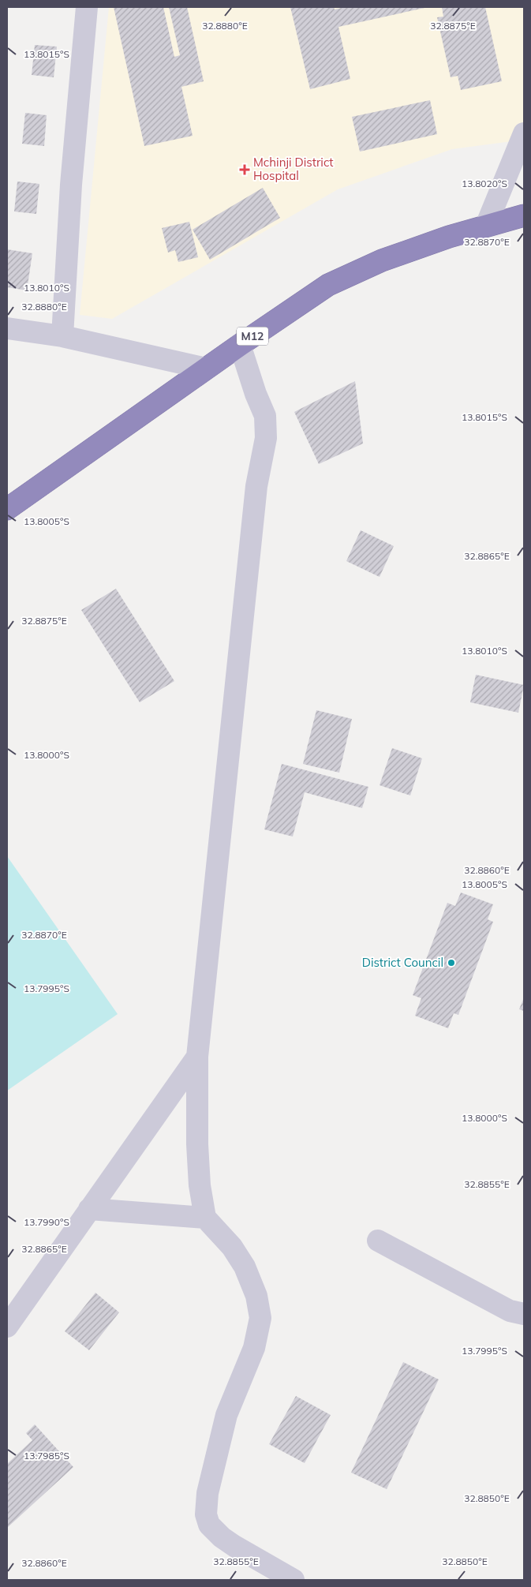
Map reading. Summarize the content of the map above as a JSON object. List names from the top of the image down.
{
  "streets": {
    "highway": ["M12"]
  },
  "places": {
    "health": ["Mchinji District Hospital"],
    "other": ["District Council"]
  },
  "coordinates": [
    "32.8880°E",
    "32.8875°E",
    "13.8015°S",
    "13.8020°S",
    "32.8870°E",
    "13.8010°S",
    "13.8005°S",
    "32.8865°E",
    "13.8000°S",
    "32.8860°E",
    "13.7995°S",
    "32.8855°E",
    "13.7990°S",
    "13.7985°S",
    "32.8850°E"
  ]
}
